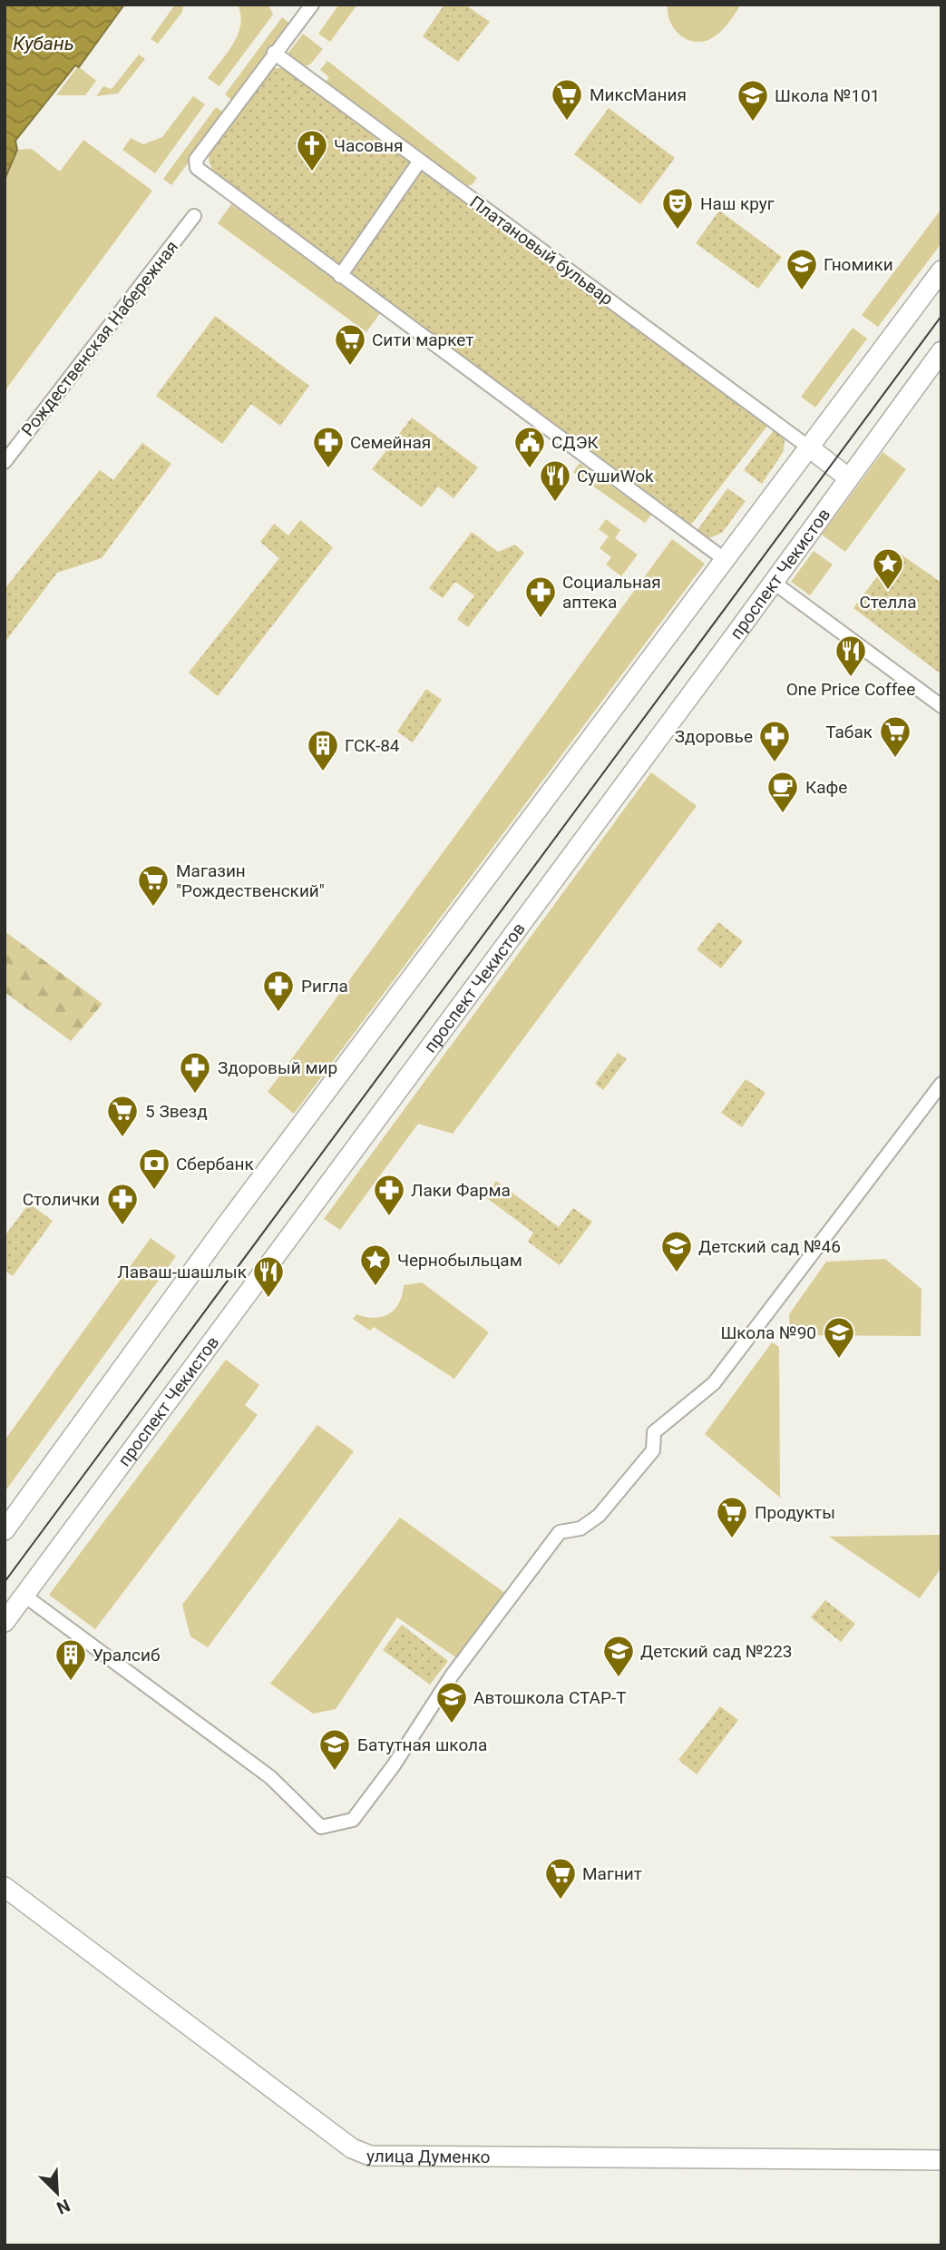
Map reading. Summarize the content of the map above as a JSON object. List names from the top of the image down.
{
  "streets": {
    "main road": ["проспект Чекистов", "улица Думенко"],
    "street": ["Платановый бульвар", "Рождественская Набережная"]
  },
  "water": ["Кубань"],
  "places": {
    "supermarket": [
      "МиксМания",
      "Сити маркет",
      "Табак",
      "Магазин \"Рождественский\"",
      "5 Звезд",
      "Продукты",
      "Магнит"
    ],
    "school or university": [
      "Школа №101",
      "Гномики",
      "Детский сад №46",
      "Школа №90",
      "Детский сад №223",
      "Автошкола СТАР-Т",
      "Батутная школа"
    ],
    "church": ["Часовня"],
    "theatre": ["Наш круг"],
    "pharmacy": [
      "Семейная",
      "Социальная аптека",
      "Здоровье",
      "Ригла",
      "Здоровый мир",
      "Лаки Фарма",
      "Столички"
    ],
    "public building": ["СДЭК"],
    "restaurant": ["СушиWok", "One Price Coffee", "Лаваш-шашлык"],
    "place": ["Стелла", "Чернобыльцам"],
    "building": ["ГСК-84", "Уралсиб"],
    "cafe": ["Кафе"],
    "bank": ["Сбербанк"]
  },
  "north": "bottom right"
}
